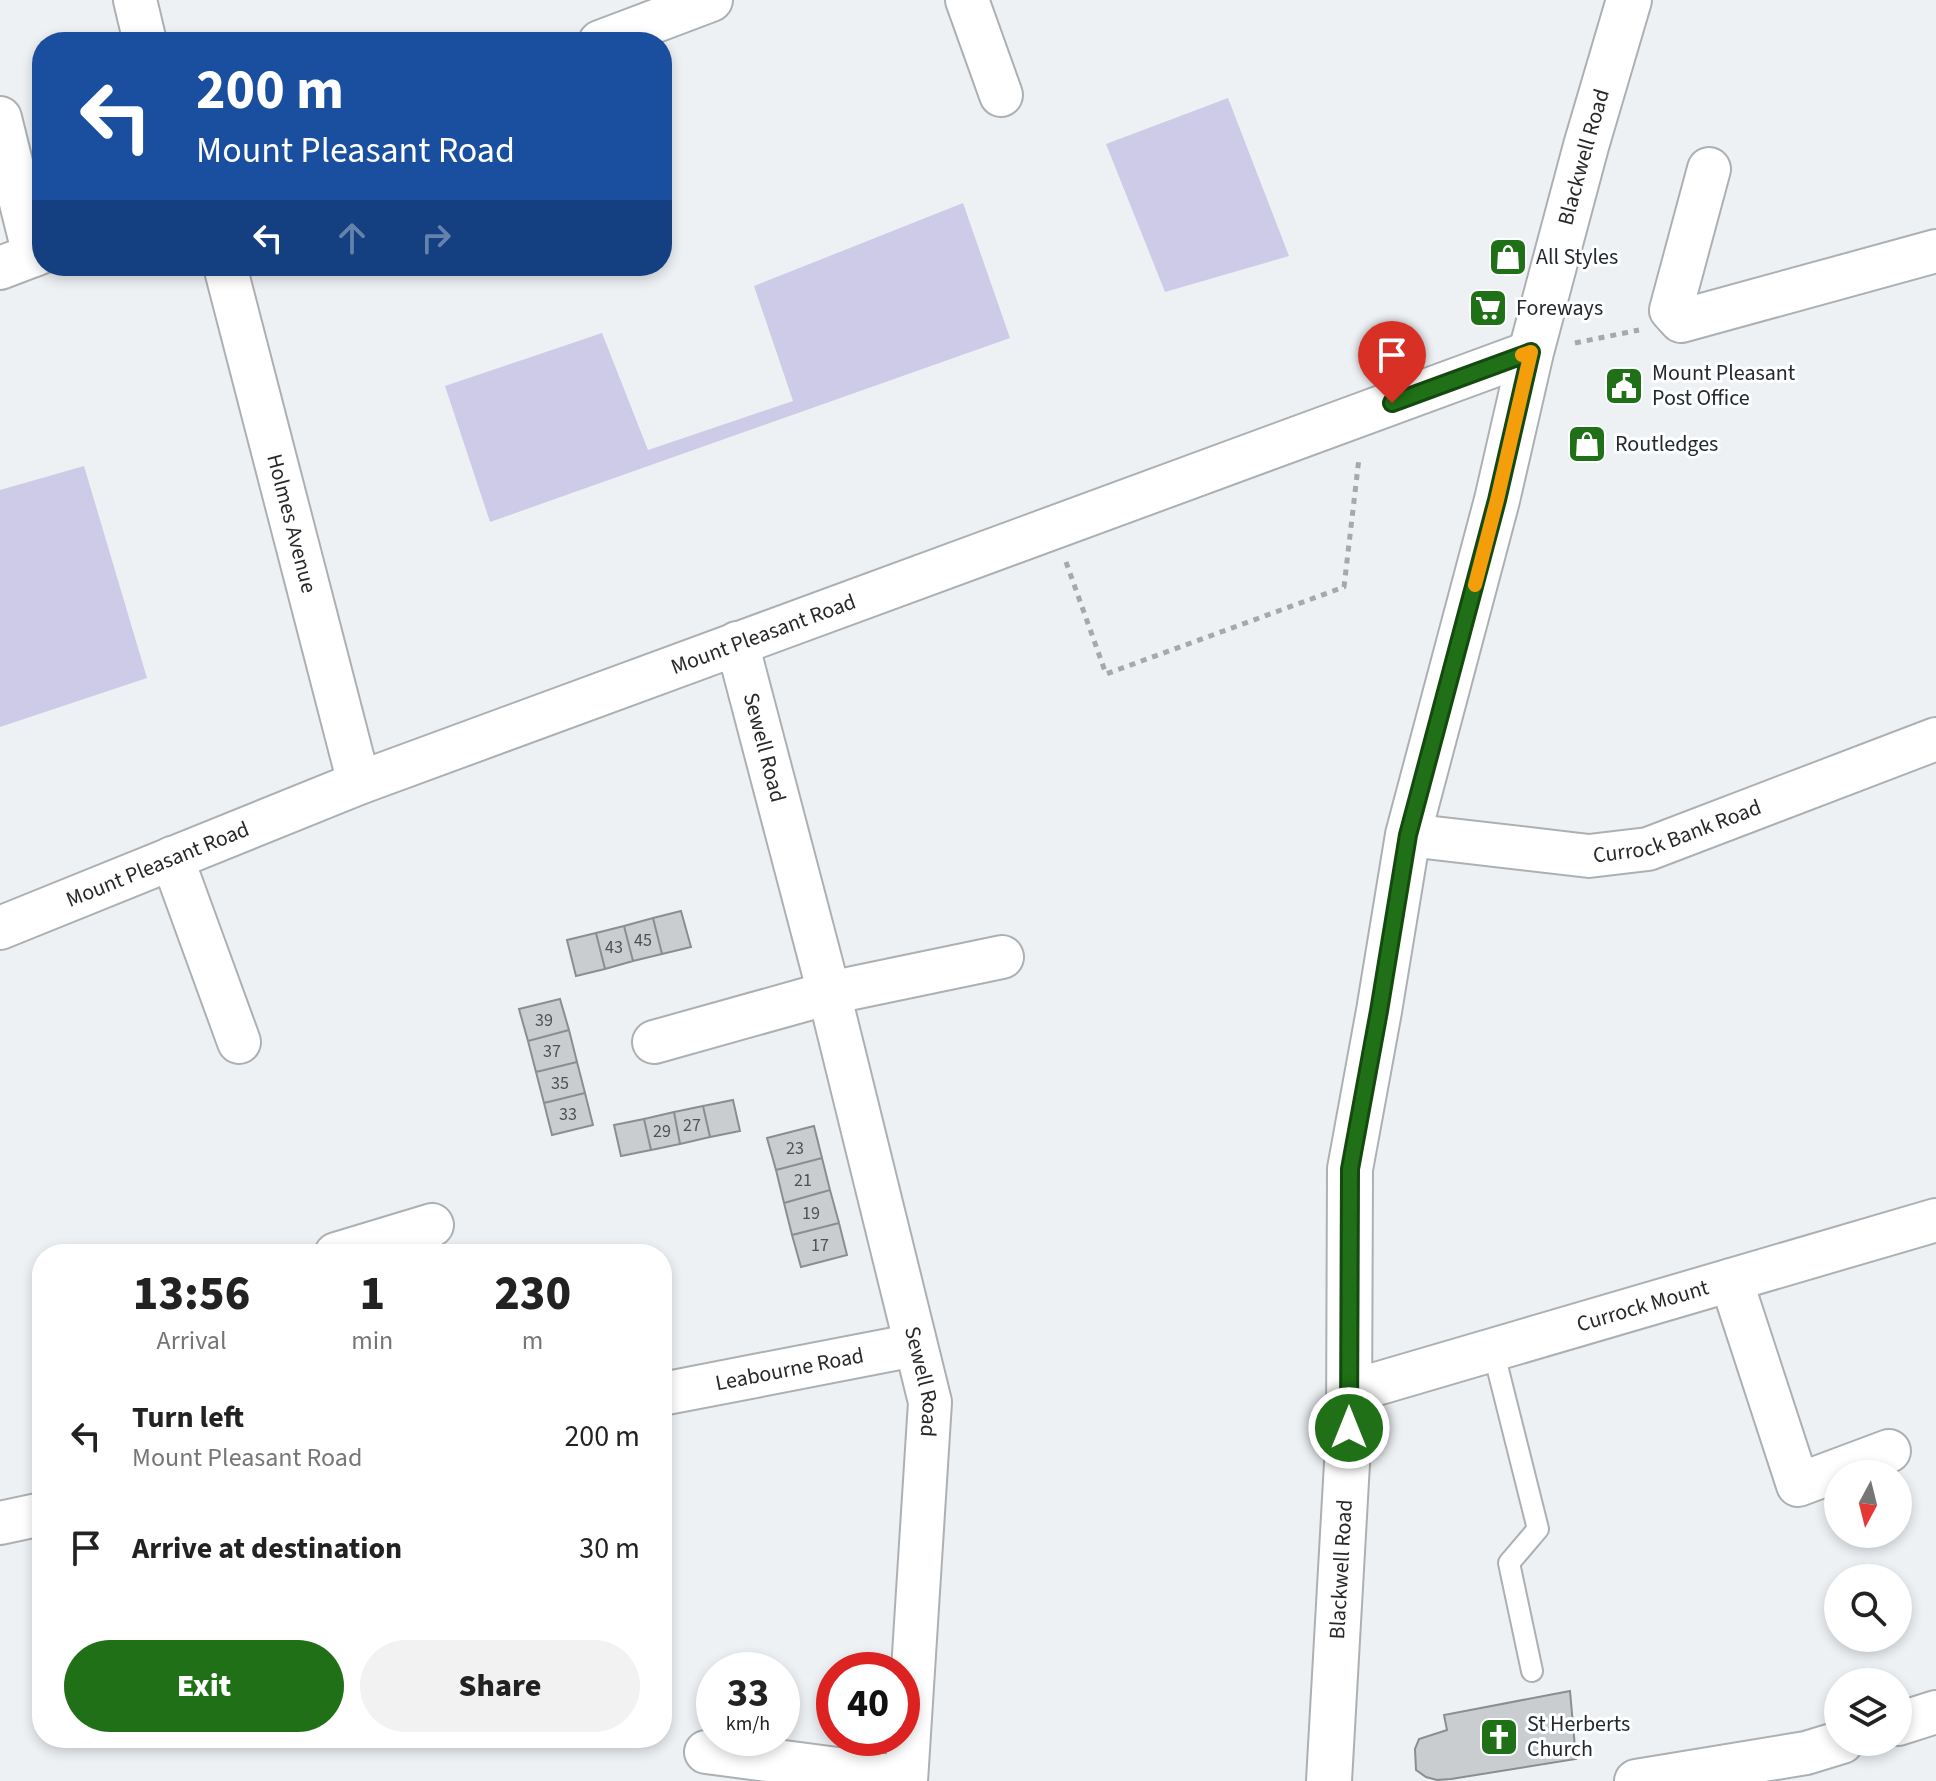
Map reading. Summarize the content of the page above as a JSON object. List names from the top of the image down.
{
  "streets": {
    "street": [
      "Blackwell Road",
      "Holmes Avenue",
      "Mount Pleasant Road",
      "Sewell Road",
      "Currock Bank Road",
      "Currock Mount",
      "Leabourne Road"
    ]
  },
  "crossings": [
    ["Blackwell Road", "Mount Pleasant Road"],
    ["Blackwell Road", "Currock Bank Road"],
    ["Blackwell Road", "Currock Mount"],
    ["Holmes Avenue", "Mount Pleasant Road"],
    ["Mount Pleasant Road", "Sewell Road"],
    ["Sewell Road", "Leabourne Road"]
  ],
  "places": {
    "shop": ["All Styles", "Routledges"],
    "supermarket": ["Foreways"],
    "public building": ["Mount Pleasant Post Office"],
    "church": ["St Herberts Church"]
  },
  "house_numbers": [
    "45",
    "43",
    "39",
    "37",
    "35",
    "33",
    "27",
    "29",
    "23",
    "21",
    "19",
    "17"
  ],
  "north": "bottom",
  "page": {
    "turn": ["200 m", "Mount Pleasant Road"],
    "eta": [
      "13:56",
      "Arrival",
      "1",
      "min",
      "230",
      "m"
    ],
    "list": [
      {
        "name": "Turn left",
        "note": "Mount Pleasant Road",
        "value": "200 m"
      },
      {
        "name": "Arrive at destination",
        "value": "30 m"
      }
    ],
    "buttons": ["Exit", "Share"],
    "speed": "33 km/h",
    "limit": "40"
  }
}
